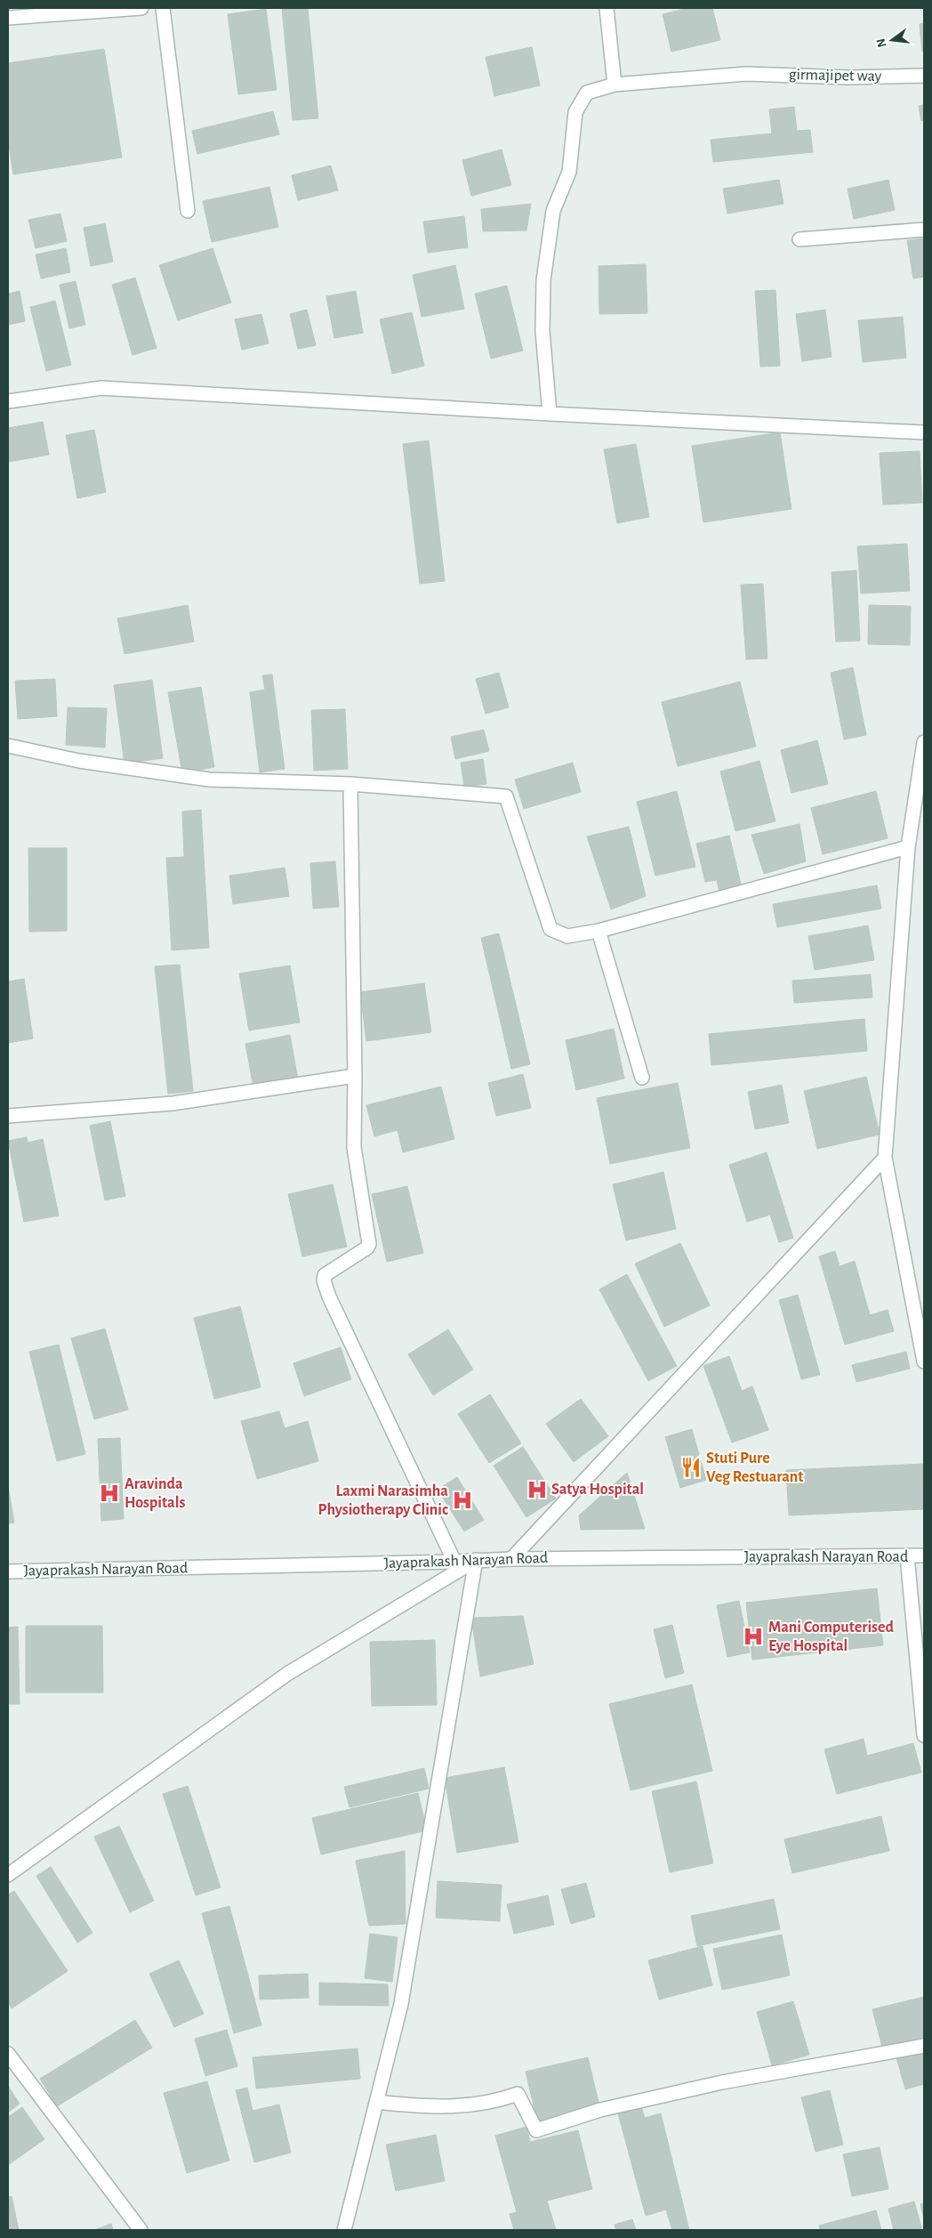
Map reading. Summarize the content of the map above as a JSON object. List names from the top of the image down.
{
  "streets": {
    "street": ["girmajipet way", "Jayaprakash Narayan Road"]
  },
  "places": {
    "restaurant": ["Stuti Pure Veg Restuarant"],
    "hospital": [
      "Satya Hospital",
      "Aravinda Hospitals",
      "Laxmi Narasimha Physiotherapy Clinic",
      "Mani Computerised Eye Hospital"
    ]
  },
  "north": "left"
}
